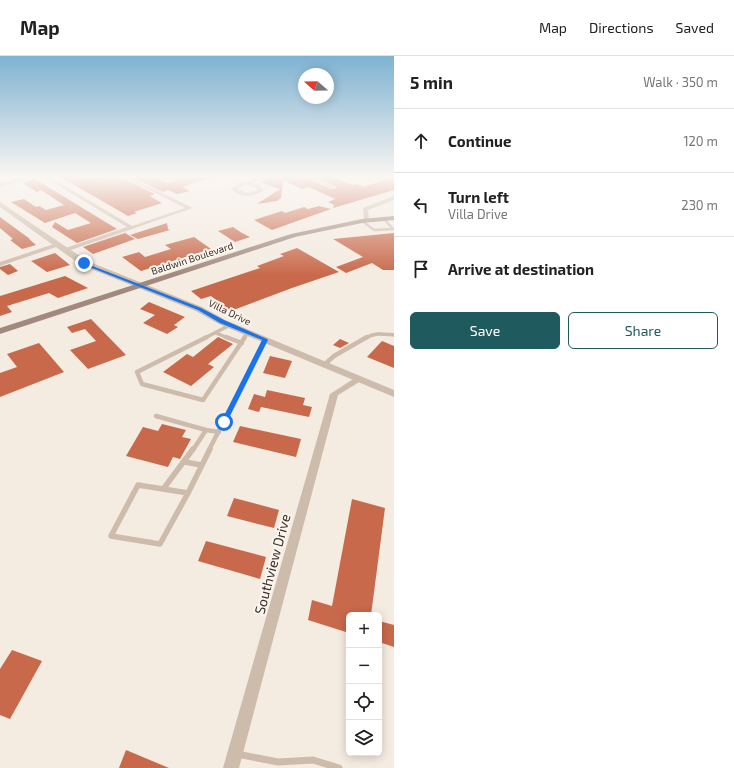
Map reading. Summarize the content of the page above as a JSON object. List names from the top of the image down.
{
  "streets": {
    "main road": ["Baldwin Boulevard"],
    "street": ["Villa Drive", "Southview Drive"]
  },
  "crossings": [
    ["Baldwin Boulevard", "Villa Drive"],
    ["Villa Drive", "Southview Drive"]
  ],
  "north": "left",
  "page": {
    "header": "Map",
    "nav": ["Map", "Directions", "Saved"],
    "heading": ["5 min", "Walk · 350 m"],
    "list": [
      ["Continue", "120 m"],
      ["Turn left", "Villa Drive", "230 m"],
      "Arrive at destination"
    ],
    "buttons": ["Save", "Share"],
    "map_buttons": ["+", "−"]
  }
}
